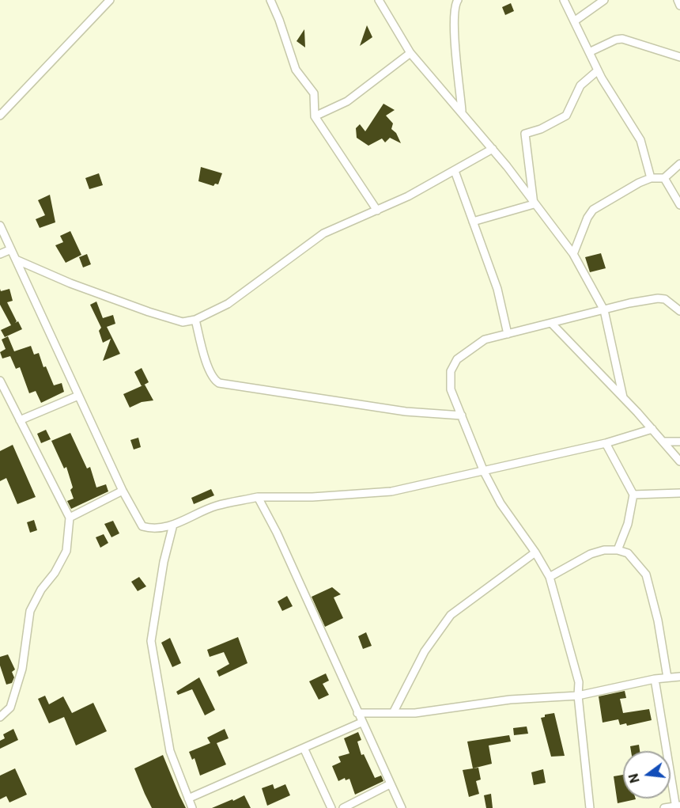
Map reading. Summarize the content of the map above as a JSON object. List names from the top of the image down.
{
  "north": "left"
}
